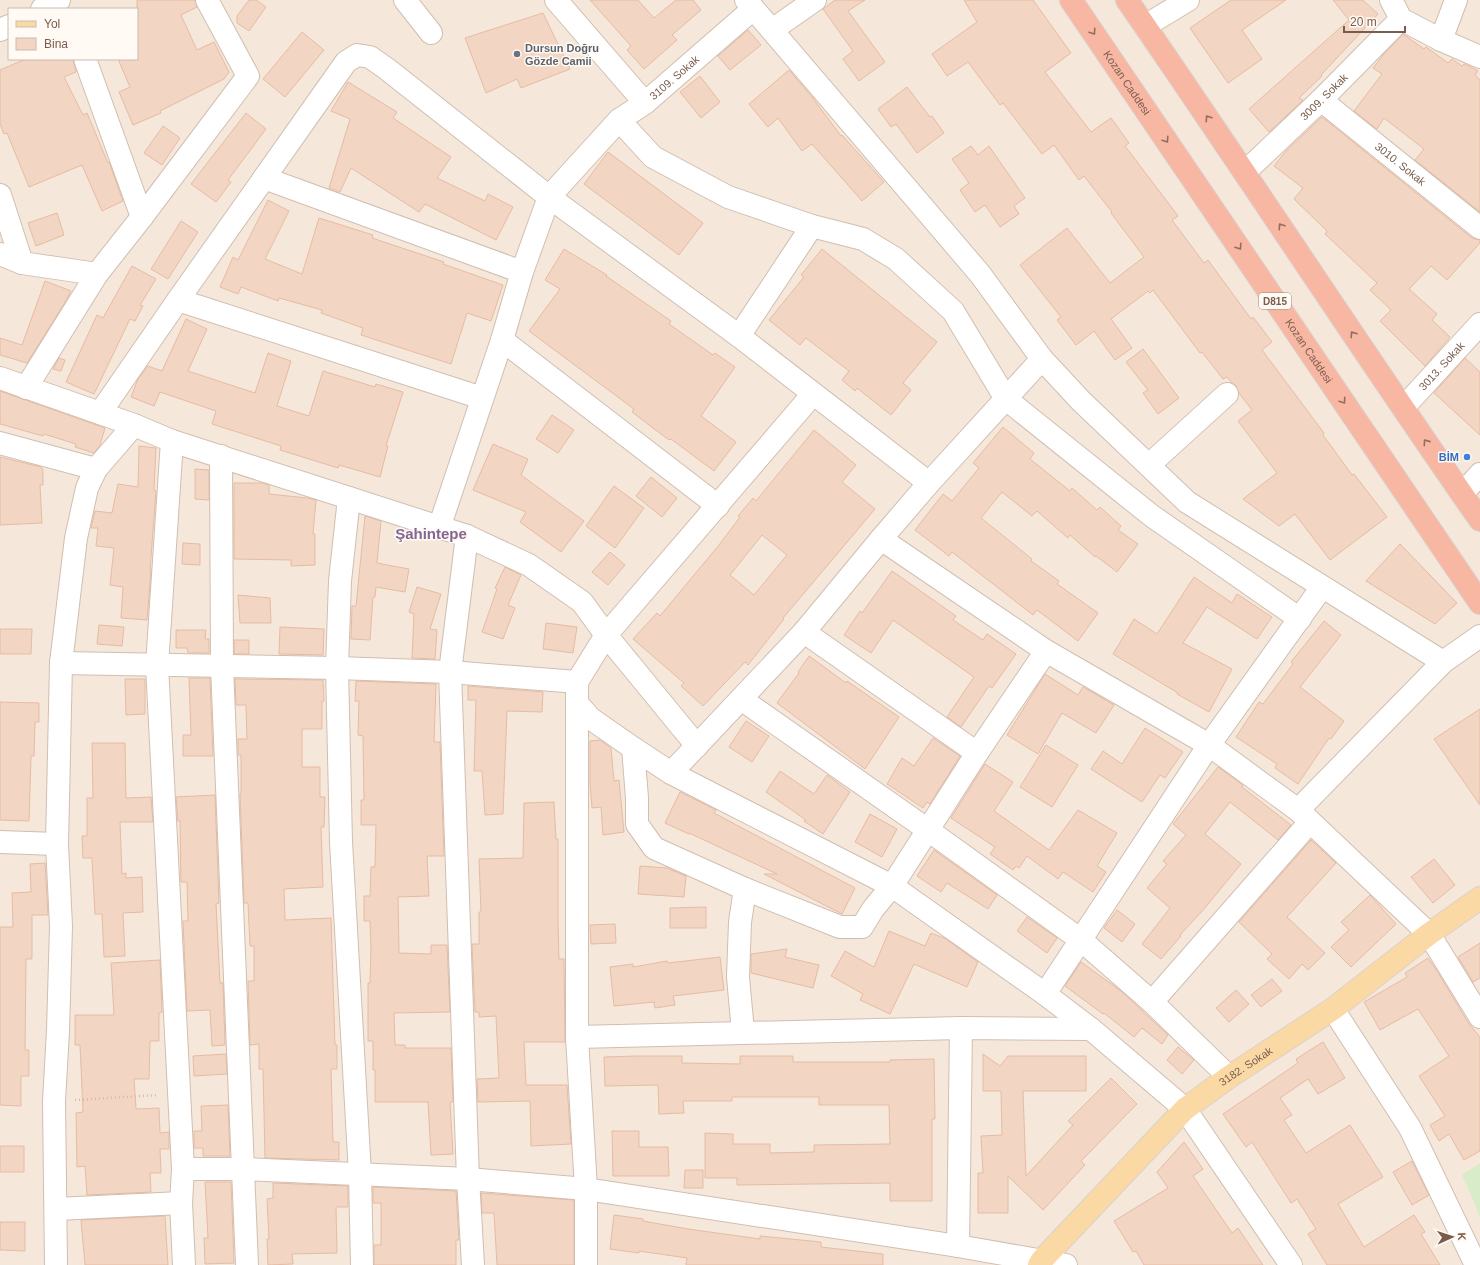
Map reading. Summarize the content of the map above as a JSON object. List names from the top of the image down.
{
  "streets": {
    "highway": ["Kozan Caddesi", "D815"],
    "main road": ["3182. Sokak"],
    "street": [
      "3109. Sokak",
      "3009. Sokak",
      "3010. Sokak",
      "3013. Sokak"
    ]
  },
  "crossings": [
    ["3009. Sokak", "3010. Sokak"]
  ],
  "districts": ["Şahintepe"],
  "places": ["Dursun Doğru Gözde Camii", "BİM"],
  "legend": ["Yol", "Bina"],
  "scale_bar": "20 m",
  "north": "right"
}
